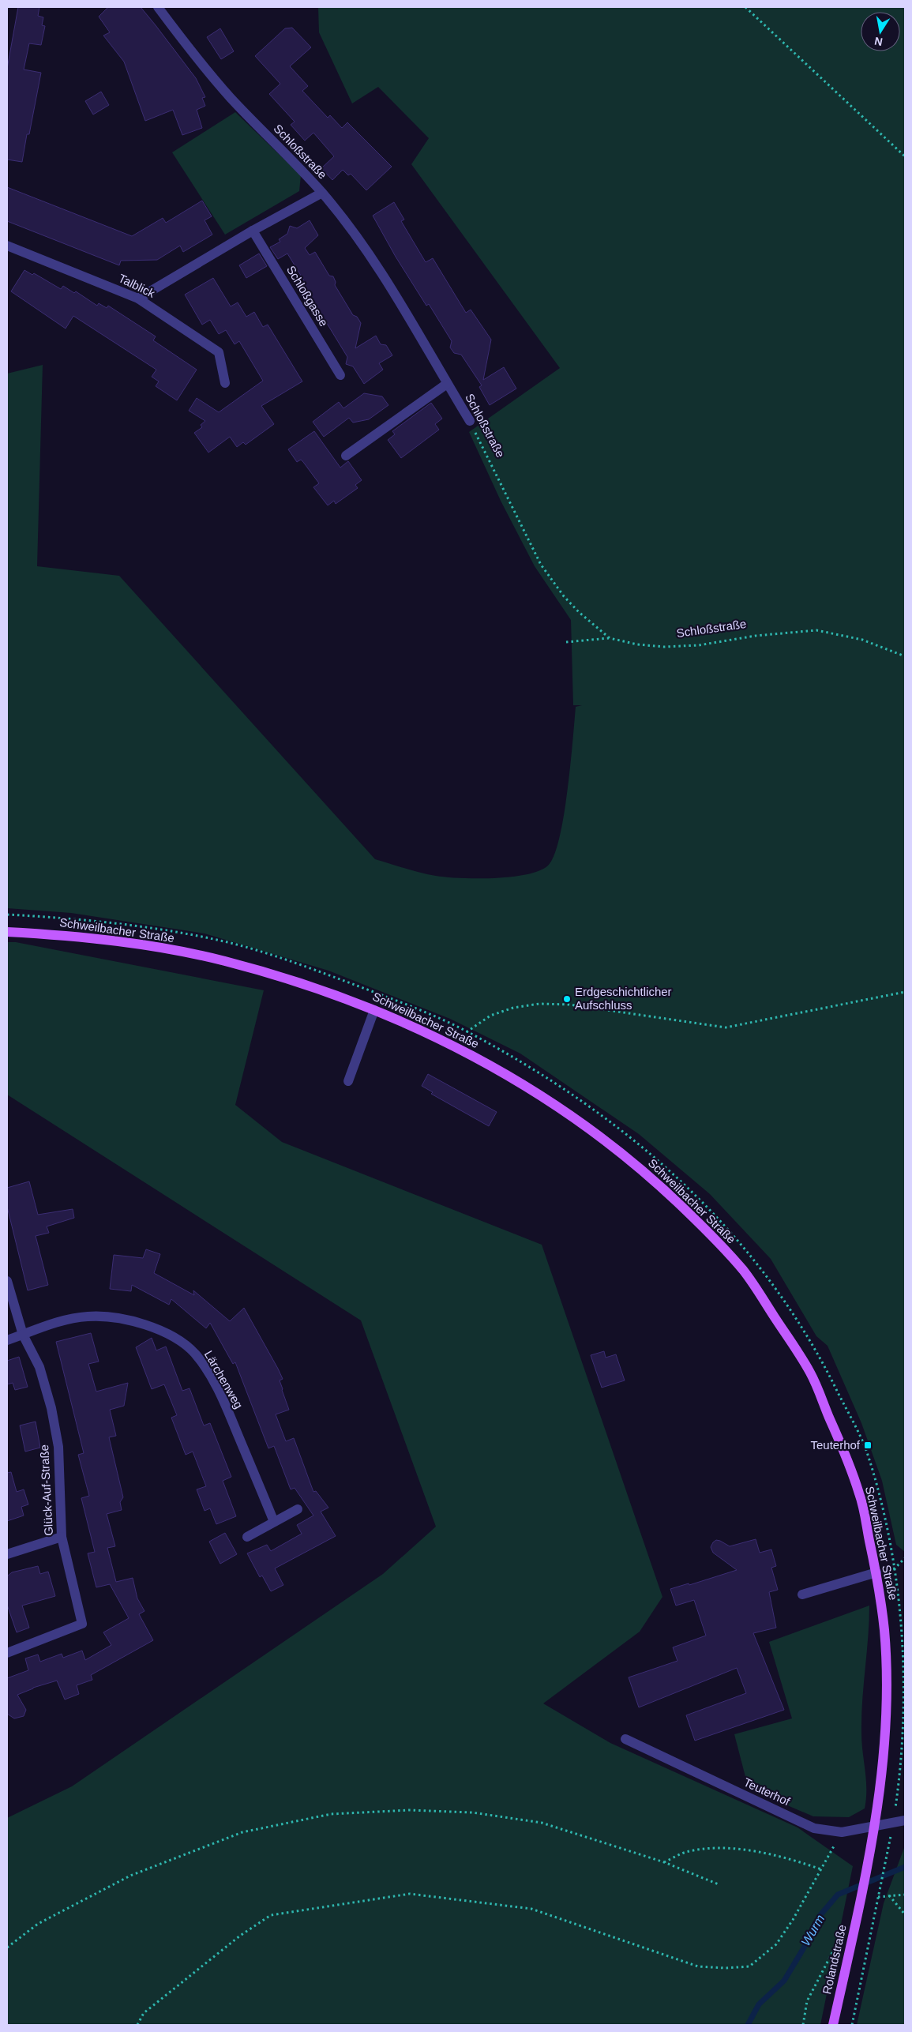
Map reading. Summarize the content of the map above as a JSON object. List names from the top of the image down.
{
  "streets": {
    "main road": ["Schweilbacher Straße", "Rolandstraße"],
    "street": [
      "Schloßstraße",
      "Talblick",
      "Schloßgasse",
      "Lärchenweg",
      "Glück-Auf-Straße",
      "Teuterhof"
    ]
  },
  "crossings": [
    ["Schweilbacher Straße", "Teuterhof"],
    ["Schweilbacher Straße", "Rolandstraße"],
    ["Lärchenweg", "Glück-Auf-Straße"]
  ],
  "water": ["Wurm"],
  "places": {
    "other": ["Erdgeschichtlicher Aufschluss"],
    "transit": ["Teuterhof"]
  },
  "north": "bottom"
}
